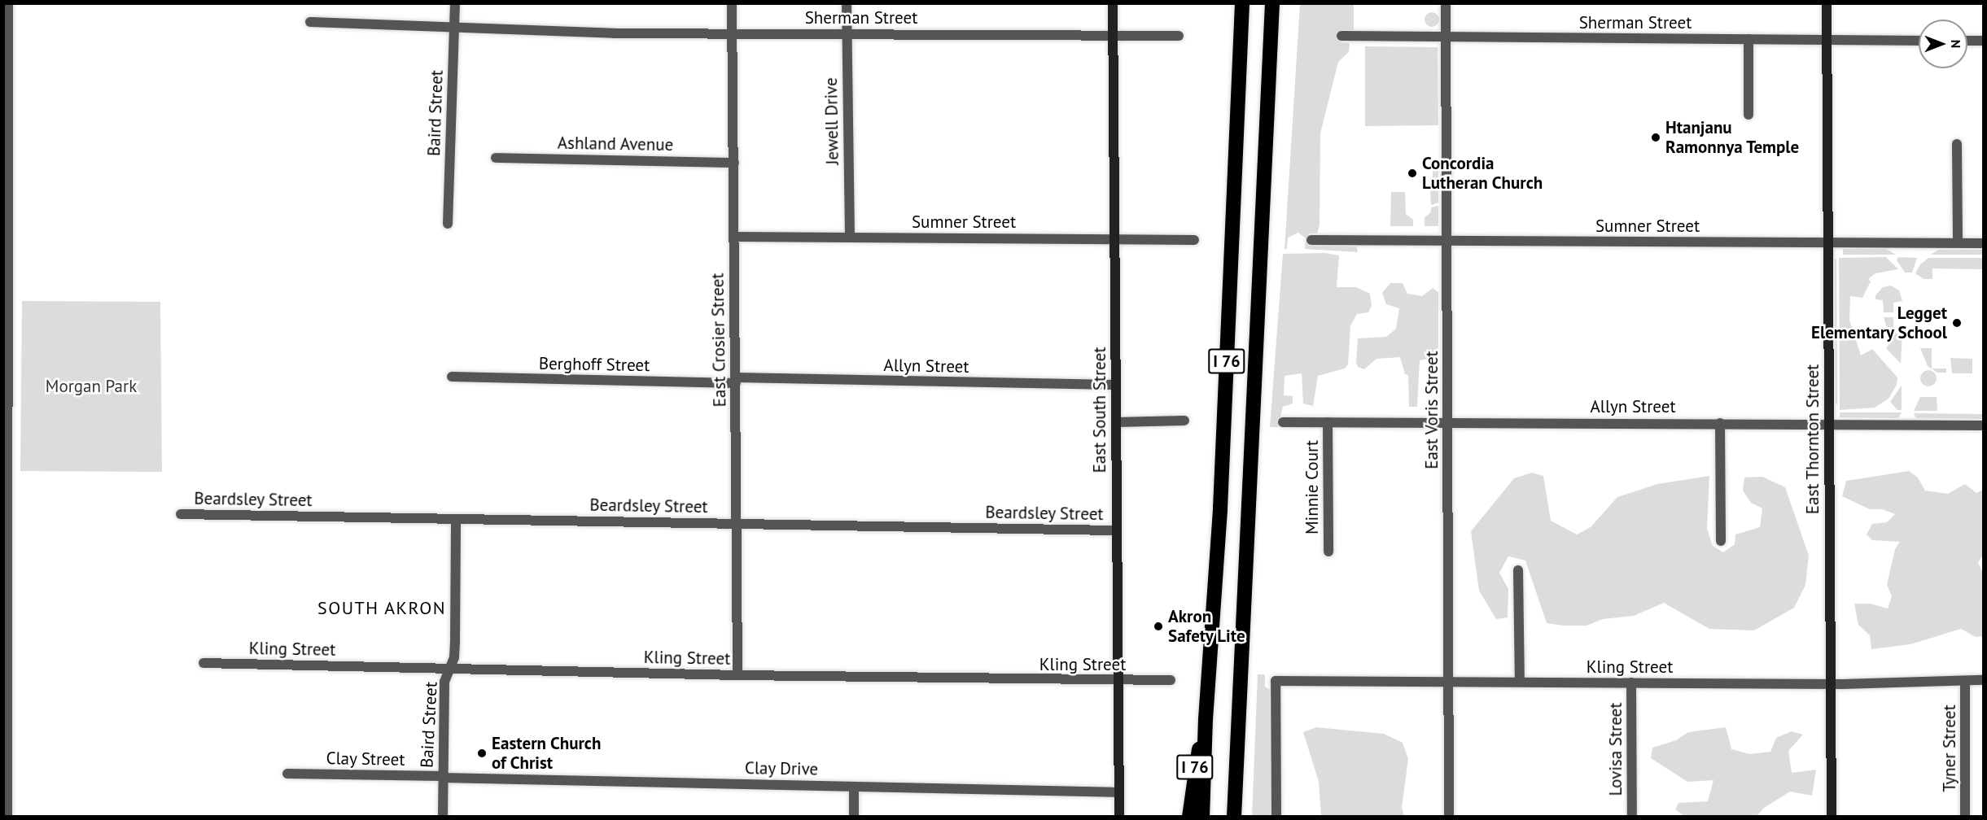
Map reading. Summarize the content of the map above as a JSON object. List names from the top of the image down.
{
  "streets": {
    "highway": ["I 76"],
    "main road": ["East South Street", "East Thornton Street"],
    "street": [
      "Sherman Street",
      "Baird Street",
      "Jewell Drive",
      "Ashland Avenue",
      "Sumner Street",
      "East Crosier Street",
      "Berghoff Street",
      "Allyn Street",
      "East Voris Street",
      "Minnie Court",
      "Beardsley Street",
      "Kling Street",
      "Tyner Street",
      "Lovisa Street",
      "Clay Street",
      "Clay Drive"
    ]
  },
  "crossings": [
    ["Sherman Street", "Baird Street"],
    ["Sherman Street", "Jewell Drive"],
    ["Sherman Street", "East Crosier Street"],
    ["Sherman Street", "East South Street"],
    ["Sherman Street", "East Voris Street"],
    ["Sherman Street", "East Thornton Street"],
    ["Baird Street", "Beardsley Street"],
    ["Baird Street", "Kling Street"],
    ["Baird Street", "Clay Street"],
    ["Baird Street", "Clay Drive"],
    ["Jewell Drive", "Sumner Street"],
    ["Ashland Avenue", "East Crosier Street"],
    ["Sumner Street", "East Crosier Street"],
    ["Sumner Street", "East South Street"],
    ["Sumner Street", "East Voris Street"],
    ["Sumner Street", "East Thornton Street"],
    ["East Crosier Street", "Berghoff Street"],
    ["East Crosier Street", "Allyn Street"],
    ["East Crosier Street", "Beardsley Street"],
    ["East Crosier Street", "Kling Street"],
    ["Berghoff Street", "Allyn Street"],
    ["Allyn Street", "East South Street"],
    ["Allyn Street", "East Voris Street"],
    ["Allyn Street", "East Thornton Street"],
    ["Allyn Street", "Minnie Court"],
    ["East South Street", "Beardsley Street"],
    ["East South Street", "Kling Street"],
    ["East South Street", "Clay Drive"],
    ["East Voris Street", "Kling Street"],
    ["East Thornton Street", "Kling Street"],
    ["Kling Street", "Tyner Street"],
    ["Kling Street", "Lovisa Street"],
    ["Clay Street", "Clay Drive"]
  ],
  "districts": ["SOUTH AKRON"],
  "parks": ["Morgan Park"],
  "places": [
    "Htanjanu Ramonnya Temple",
    "Concordia Lutheran Church",
    "Legget Elementary School",
    "Akron Safety Lite",
    "Eastern Church of Christ"
  ],
  "north": "right"
}
